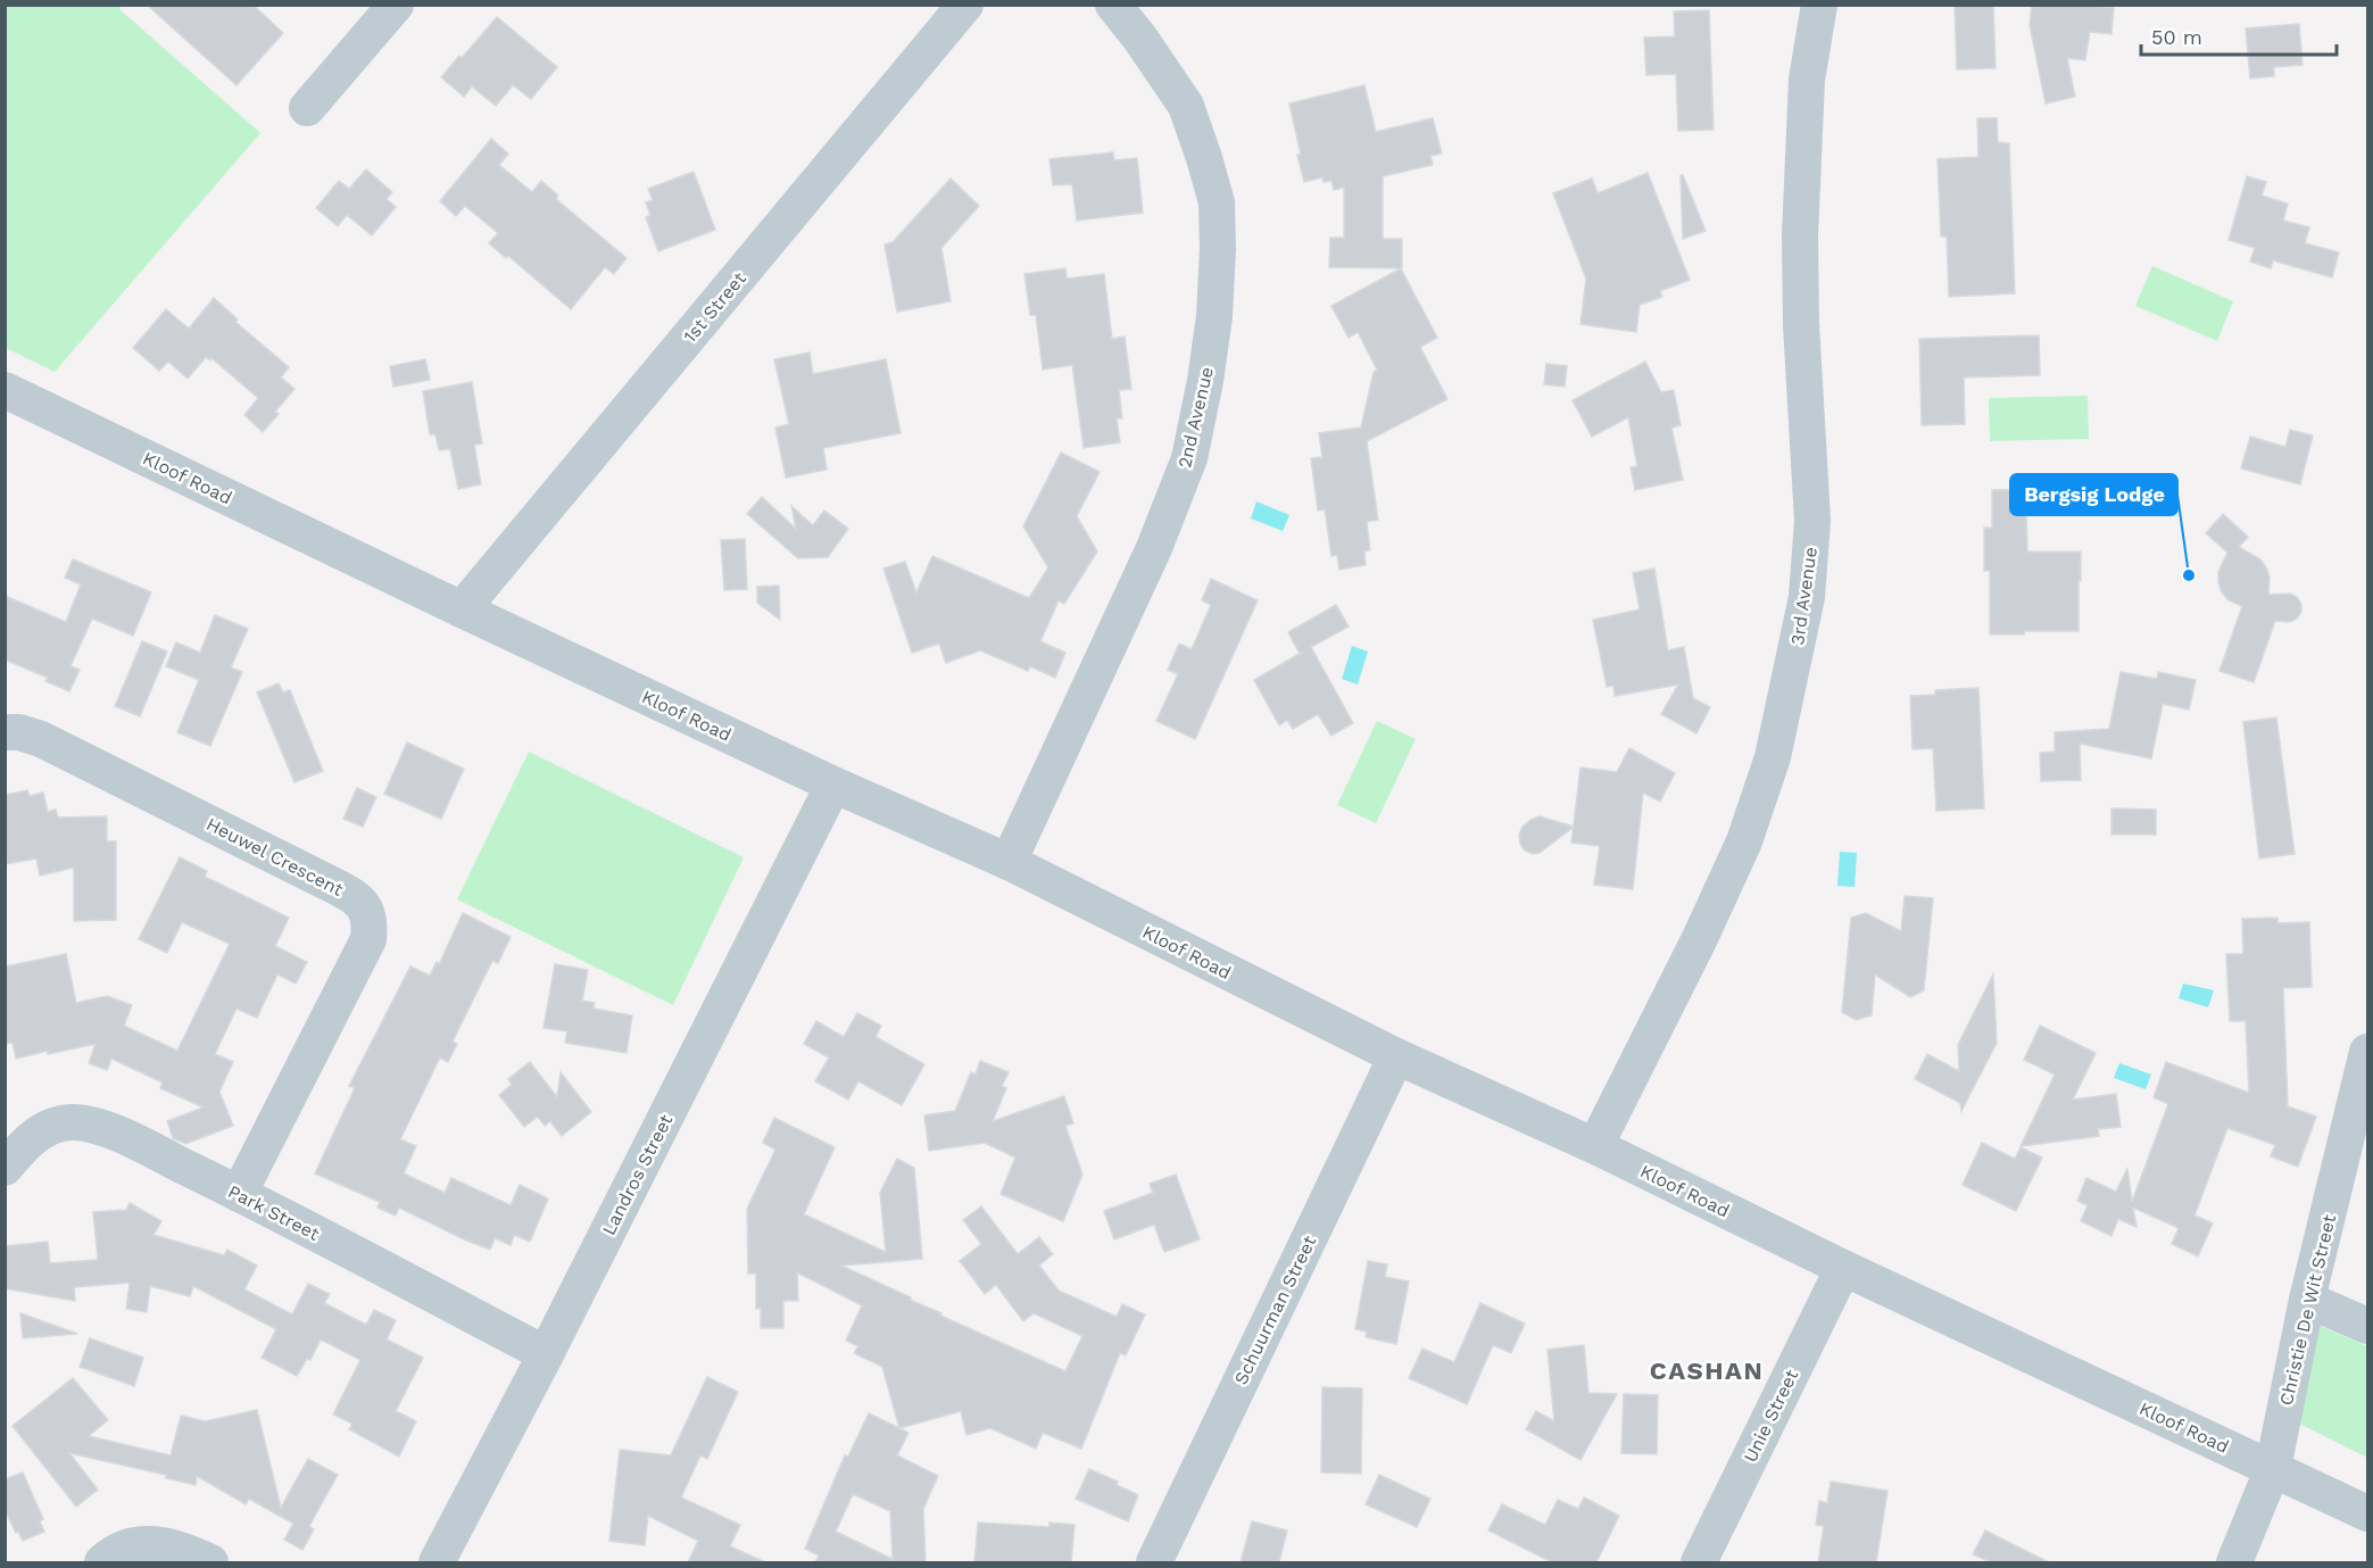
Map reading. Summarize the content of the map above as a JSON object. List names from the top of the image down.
{
  "streets": {
    "street": [
      "1st Street",
      "2nd Avenue",
      "Kloof Road",
      "3rd Avenue",
      "Heuwel Crescent",
      "Landros Street",
      "Park Street",
      "Schuurman Street",
      "Christie De Wit Street",
      "Unie Street"
    ]
  },
  "crossings": [
    ["1st Street", "Kloof Road"],
    ["2nd Avenue", "Kloof Road"],
    ["Kloof Road", "3rd Avenue"],
    ["Kloof Road", "Landros Street"],
    ["Kloof Road", "Schuurman Street"],
    ["Kloof Road", "Christie De Wit Street"],
    ["Kloof Road", "Unie Street"],
    ["Heuwel Crescent", "Park Street"],
    ["Landros Street", "Park Street"]
  ],
  "districts": ["CASHAN"],
  "places": ["Bergsig Lodge"],
  "scale_bar": "50 m"
}
